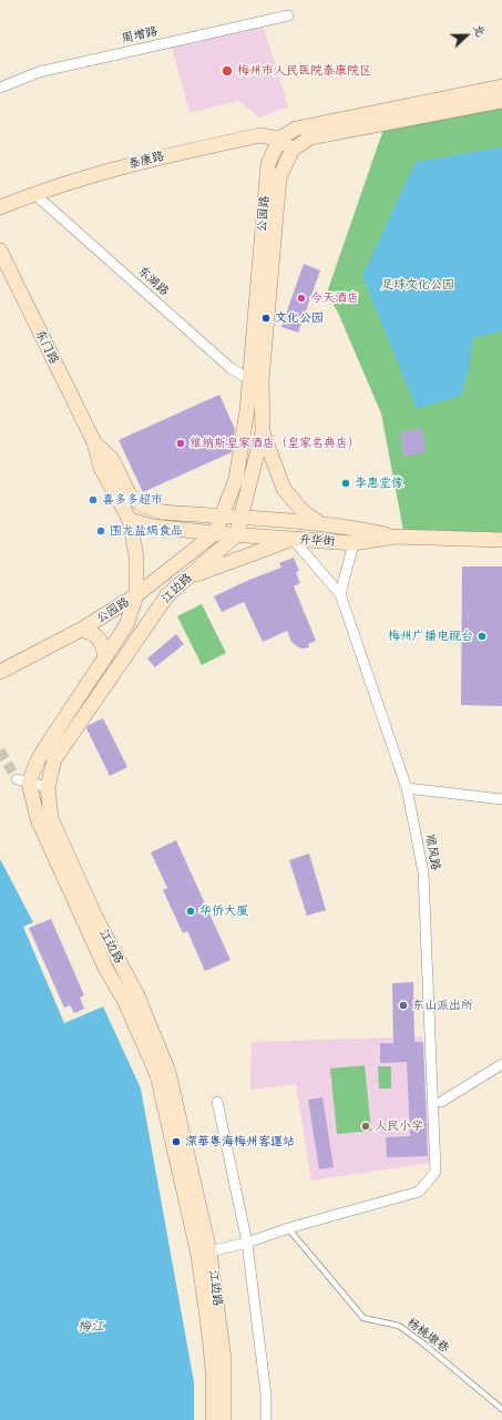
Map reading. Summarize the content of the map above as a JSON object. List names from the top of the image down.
{
  "streets": {
    "main road": [
      "泰康路",
      "公园路",
      "东门路",
      "升华街",
      "江边路"
    ],
    "street": ["周增路", "东湖路", "顺风路"],
    "lane": ["杨桃墩巷"]
  },
  "crossings": [
    ["泰康路", "公园路"],
    ["泰康路", "东湖路"],
    ["公园路", "东湖路"],
    ["公园路", "东门路"],
    ["公园路", "升华街"],
    ["公园路", "江边路"],
    ["东门路", "升华街"],
    ["升华街", "江边路"],
    ["升华街", "顺风路"],
    ["江边路", "顺风路"],
    ["顺风路", "杨桃墩巷"]
  ],
  "water": ["梅江"],
  "parks": ["足球文化公园"],
  "places": [
    "梅州市人民医院泰康院区",
    "今天酒店",
    "文化公园",
    "维纳斯皇家酒店（皇家名典店）",
    "李惠堂像",
    "喜多多超市",
    "围龙盐焗食品",
    "梅州广播电视台",
    "华侨大厦",
    "东山派出所",
    "人民小学",
    "深華粵海梅州客運站"
  ],
  "north": "right"
}
